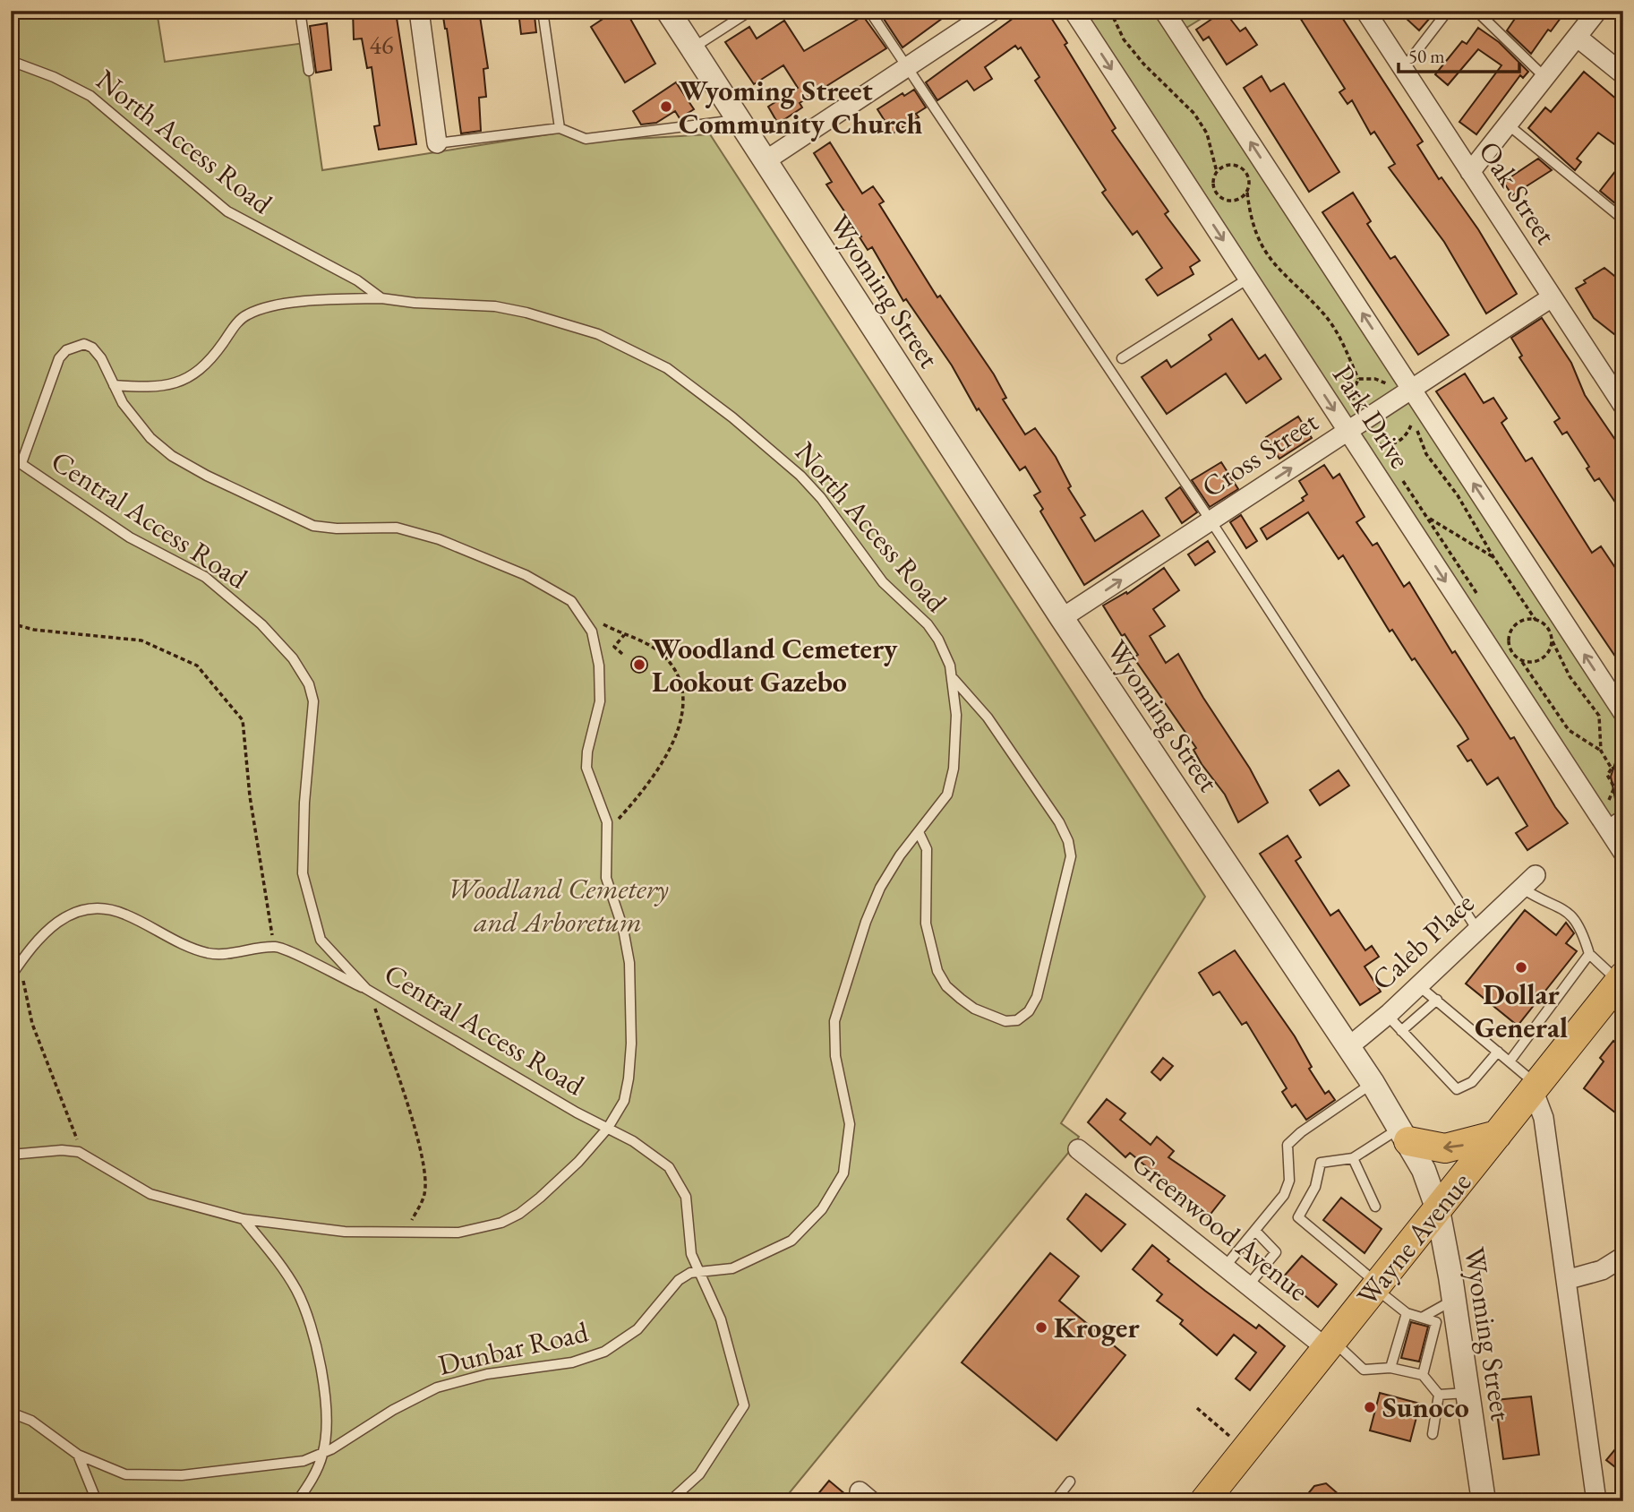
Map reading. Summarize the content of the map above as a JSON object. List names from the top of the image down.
{
  "streets": {
    "main road": ["Wayne Avenue"],
    "street": [
      "Oak Street",
      "Wyoming Street",
      "Park Drive",
      "Cross Street",
      "Caleb Place",
      "Greenwood Avenue"
    ],
    "lane": ["North Access Road", "Central Access Road", "Dunbar Road"]
  },
  "crossings": [
    ["North Access Road", "Central Access Road"],
    ["North Access Road", "Dunbar Road"],
    ["Oak Street", "Cross Street"],
    ["Wyoming Street", "Cross Street"],
    ["Wyoming Street", "Caleb Place"],
    ["Wyoming Street", "Wayne Avenue"],
    ["Park Drive", "Cross Street"],
    ["Central Access Road", "Dunbar Road"],
    ["Greenwood Avenue", "Wayne Avenue"]
  ],
  "one_way": ["Cross Street"],
  "parks": ["Woodland Cemetery and Arboretum"],
  "places": [
    "Wyoming Street Community Church",
    "Woodland Cemetery Lookout Gazebo",
    "Dollar General",
    "Kroger",
    "Sunoco"
  ],
  "house_numbers": ["46"],
  "scale_bar": "50 m"
}
